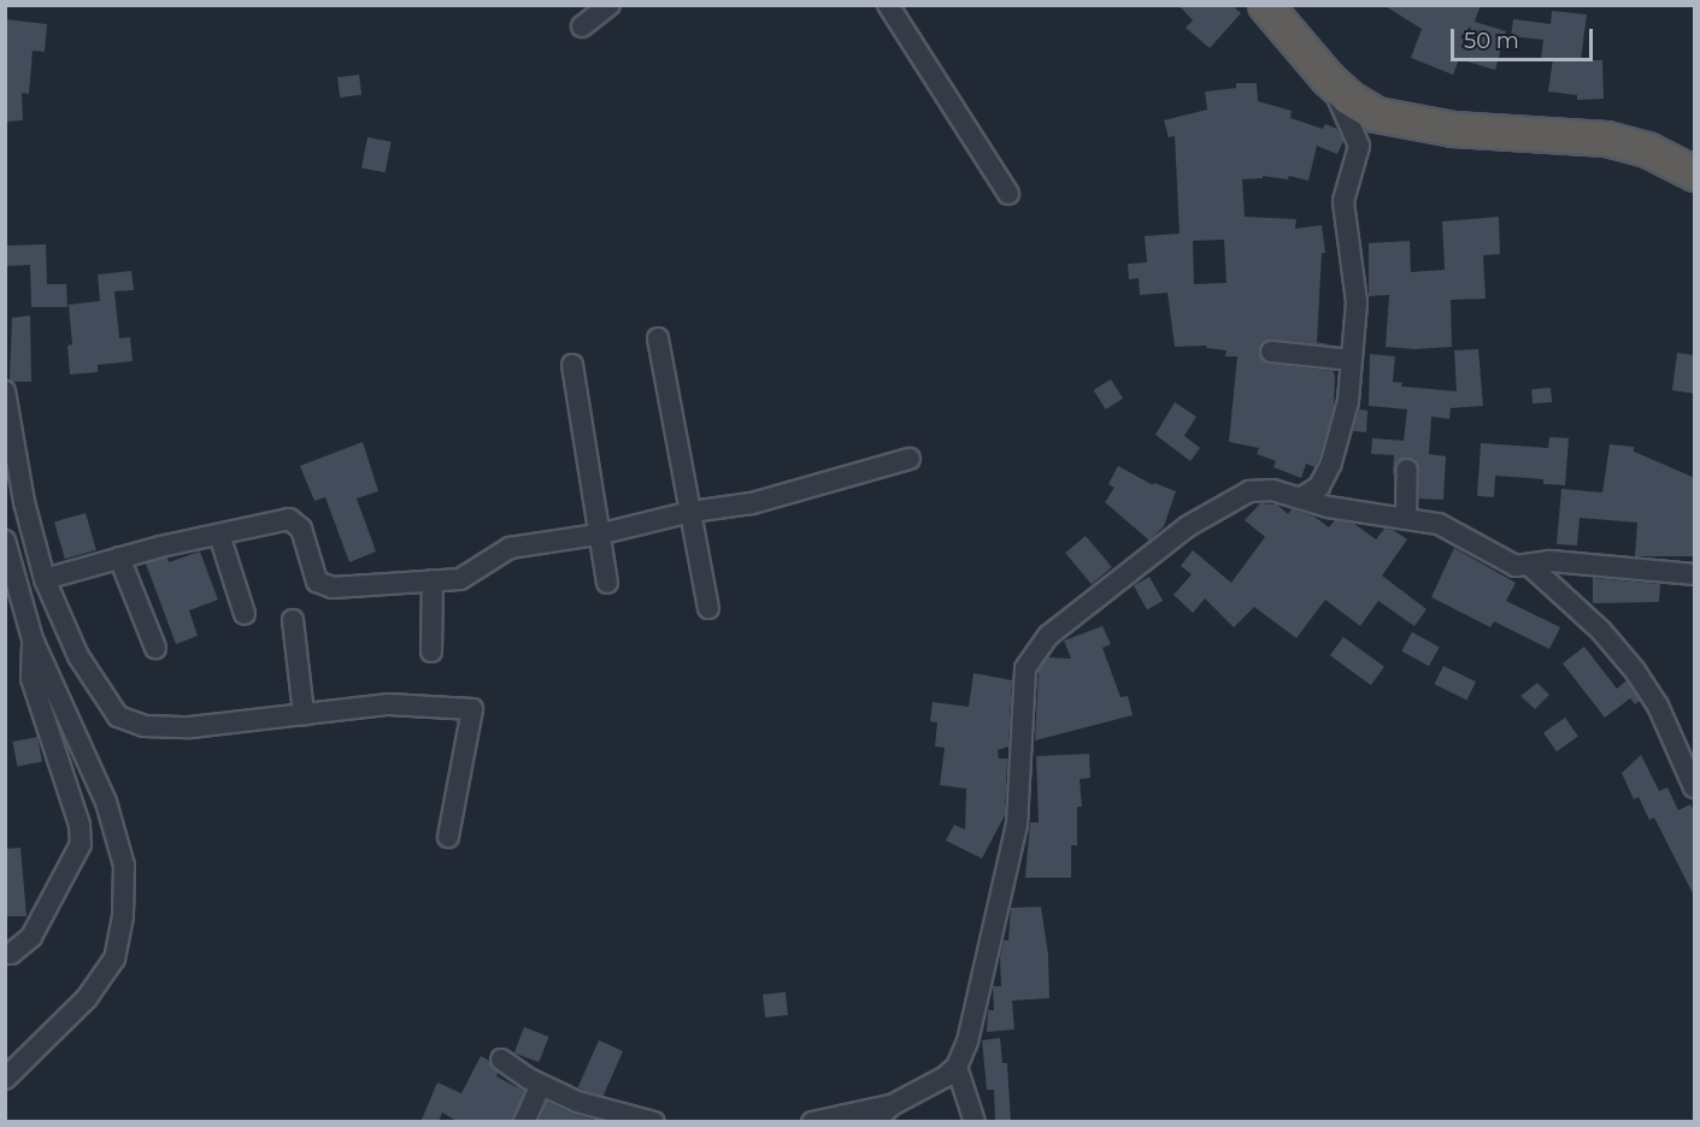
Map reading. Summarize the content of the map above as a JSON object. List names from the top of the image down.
{
  "scale_bar": "50 m"
}
